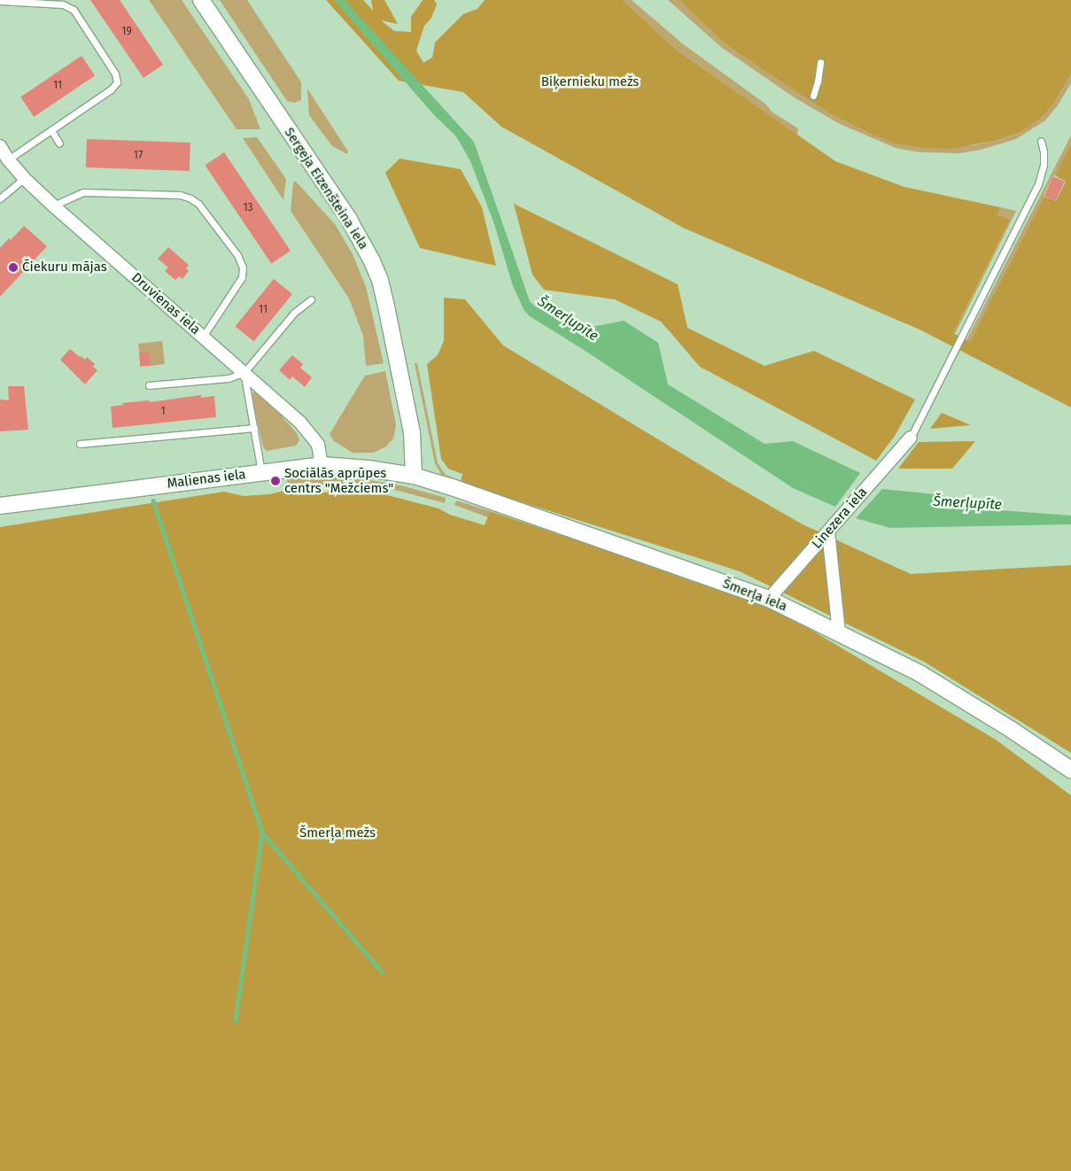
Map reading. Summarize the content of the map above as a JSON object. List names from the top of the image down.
{
  "streets": {
    "street": [
      "Sergeja Eizenšteina iela",
      "Druvienas iela",
      "Malienas iela",
      "Linezera iela",
      "Šmerļa iela"
    ]
  },
  "crossings": [
    ["Sergeja Eizenšteina iela", "Malienas iela"],
    ["Sergeja Eizenšteina iela", "Šmerļa iela"],
    ["Druvienas iela", "Malienas iela"],
    ["Malienas iela", "Šmerļa iela"],
    ["Linezera iela", "Šmerļa iela"]
  ],
  "water": ["Šmerļupīte"],
  "parks": ["Biķernieku mežs", "Šmerļa mežs"],
  "places": ["Čiekuru mājas", "Sociālās aprūpes centrs \"Mežciems\""],
  "house_numbers": [
    "19",
    "11",
    "17",
    "13",
    "11",
    "1"
  ]
}
